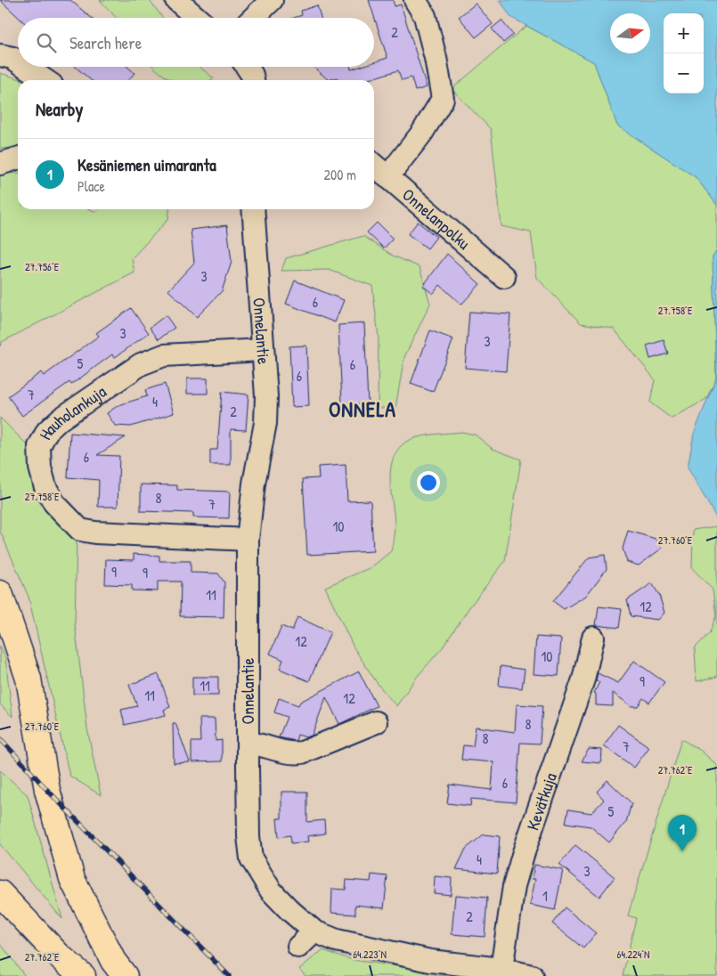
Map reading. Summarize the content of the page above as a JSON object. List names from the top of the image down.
{
  "streets": {
    "street": [
      "Onnelanpolku",
      "Onnelantie",
      "Hauholankuja",
      "Kevätkuja"
    ]
  },
  "crossings": [
    ["Onnelantie", "Hauholankuja"],
    ["Onnelantie", "Kevätkuja"]
  ],
  "districts": ["ONNELA"],
  "house_numbers": [
    "2",
    "3",
    "6",
    "3",
    "3",
    "5",
    "6",
    "6",
    "7",
    "4",
    "2",
    "6",
    "8",
    "7",
    "10",
    "9",
    "9",
    "11",
    "12",
    "12",
    "10",
    "9",
    "11",
    "11",
    "12",
    "8",
    "8",
    "7",
    "6",
    "5",
    "4",
    "3",
    "1",
    "2"
  ],
  "north": "right",
  "page": {
    "map_buttons": ["+", "−"],
    "search": "Search here",
    "heading": "Nearby",
    "list": [
      {
        "mark": "1",
        "name": "Kesäniemen uimaranta",
        "note": "Place",
        "value": "200 m"
      }
    ],
    "pins": "1"
  },
  "coordinates": [
    "27.756°E",
    "27.758°E",
    "27.760°E",
    "27.762°E",
    "64.223°N",
    "64.224°N"
  ]
}
